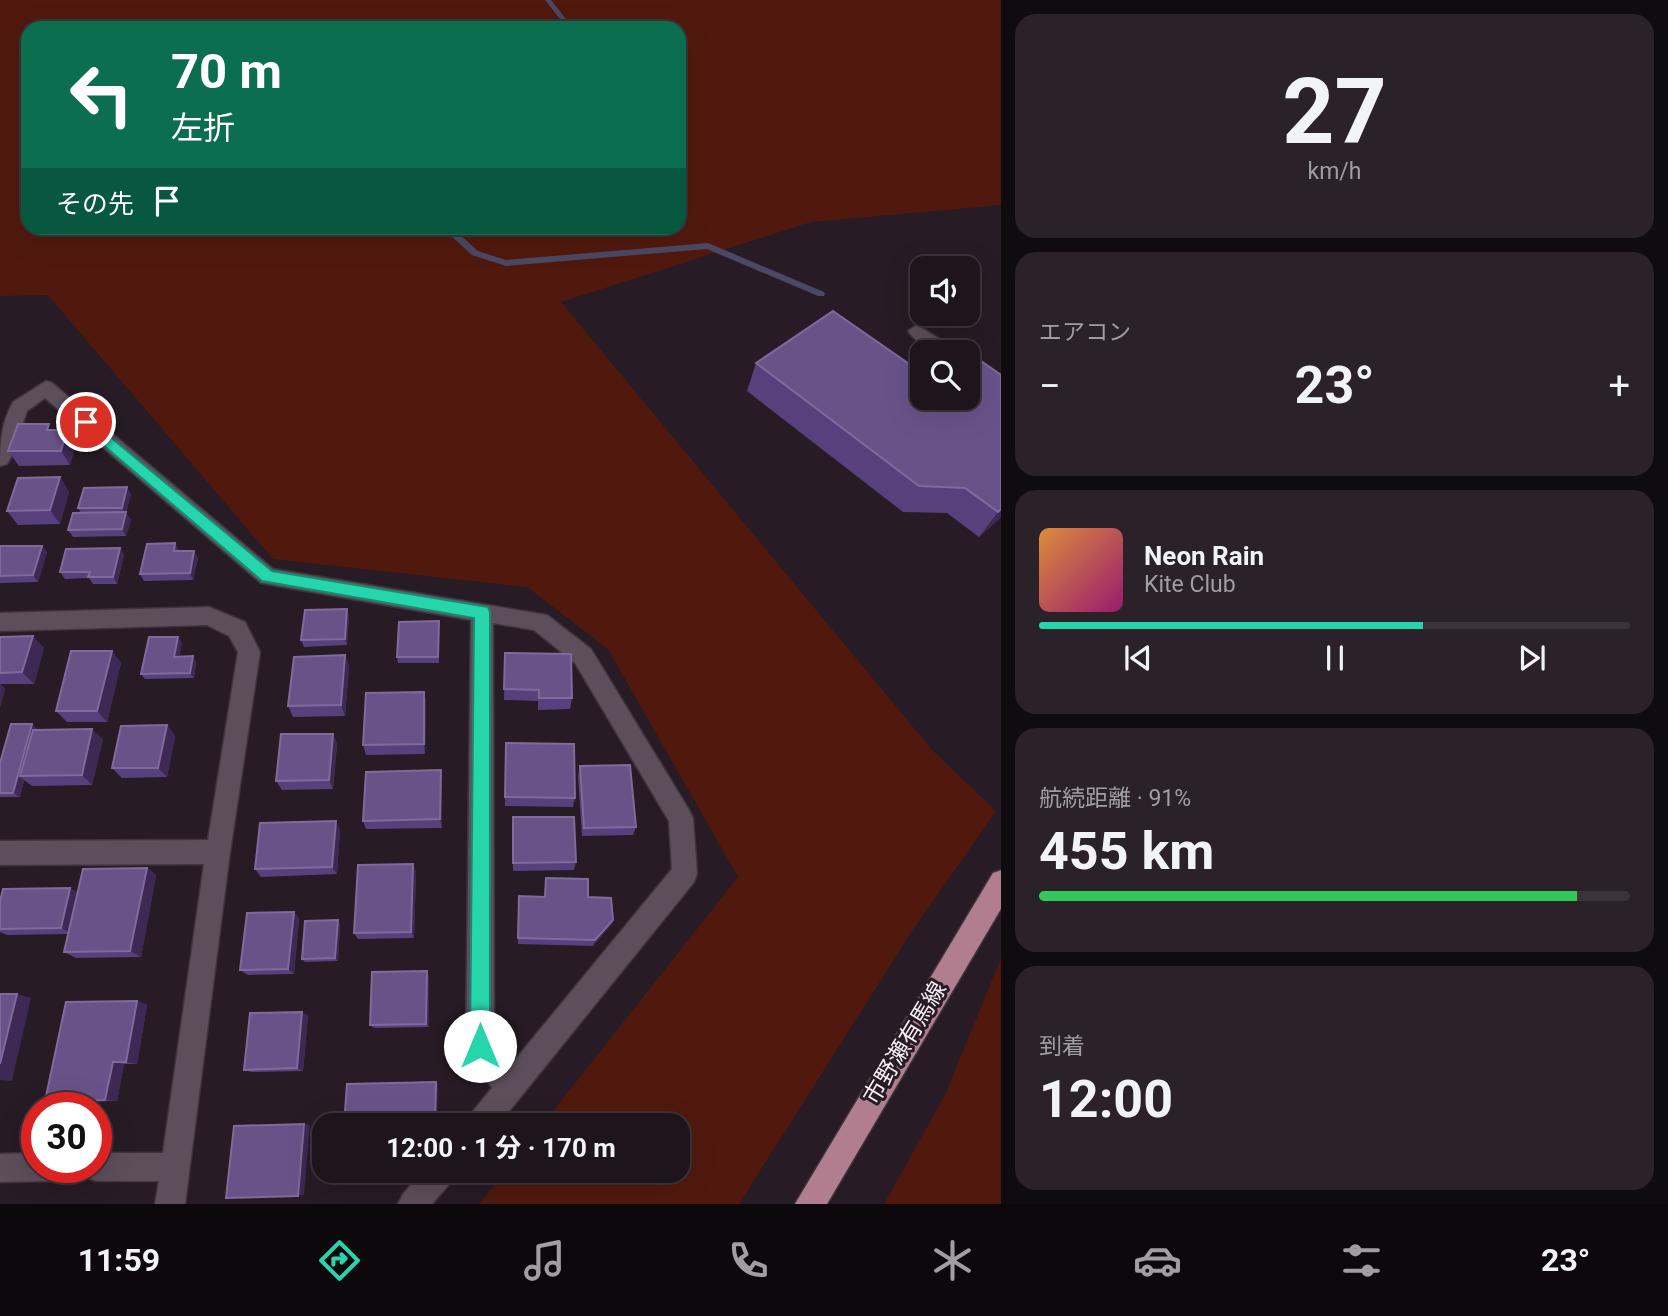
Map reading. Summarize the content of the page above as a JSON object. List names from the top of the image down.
{
  "streets": {
    "main road": ["市野瀬有馬線"]
  },
  "page": {
    "tile": [
      ["27", "km/h"],
      "エアコン",
      ["航続距離 · 91%", "455 km"],
      ["到着", "12:00"]
    ],
    "turn": ["70 m", "左折"],
    "then": "その先",
    "heat": ["−", "23°", "+"],
    "song": ["Neon Rain", "Kite Club"],
    "limit": "30",
    "trip": "12:00 · 1 分 · 170 m",
    "tabs": ["11:59", "23°"]
  }
}
